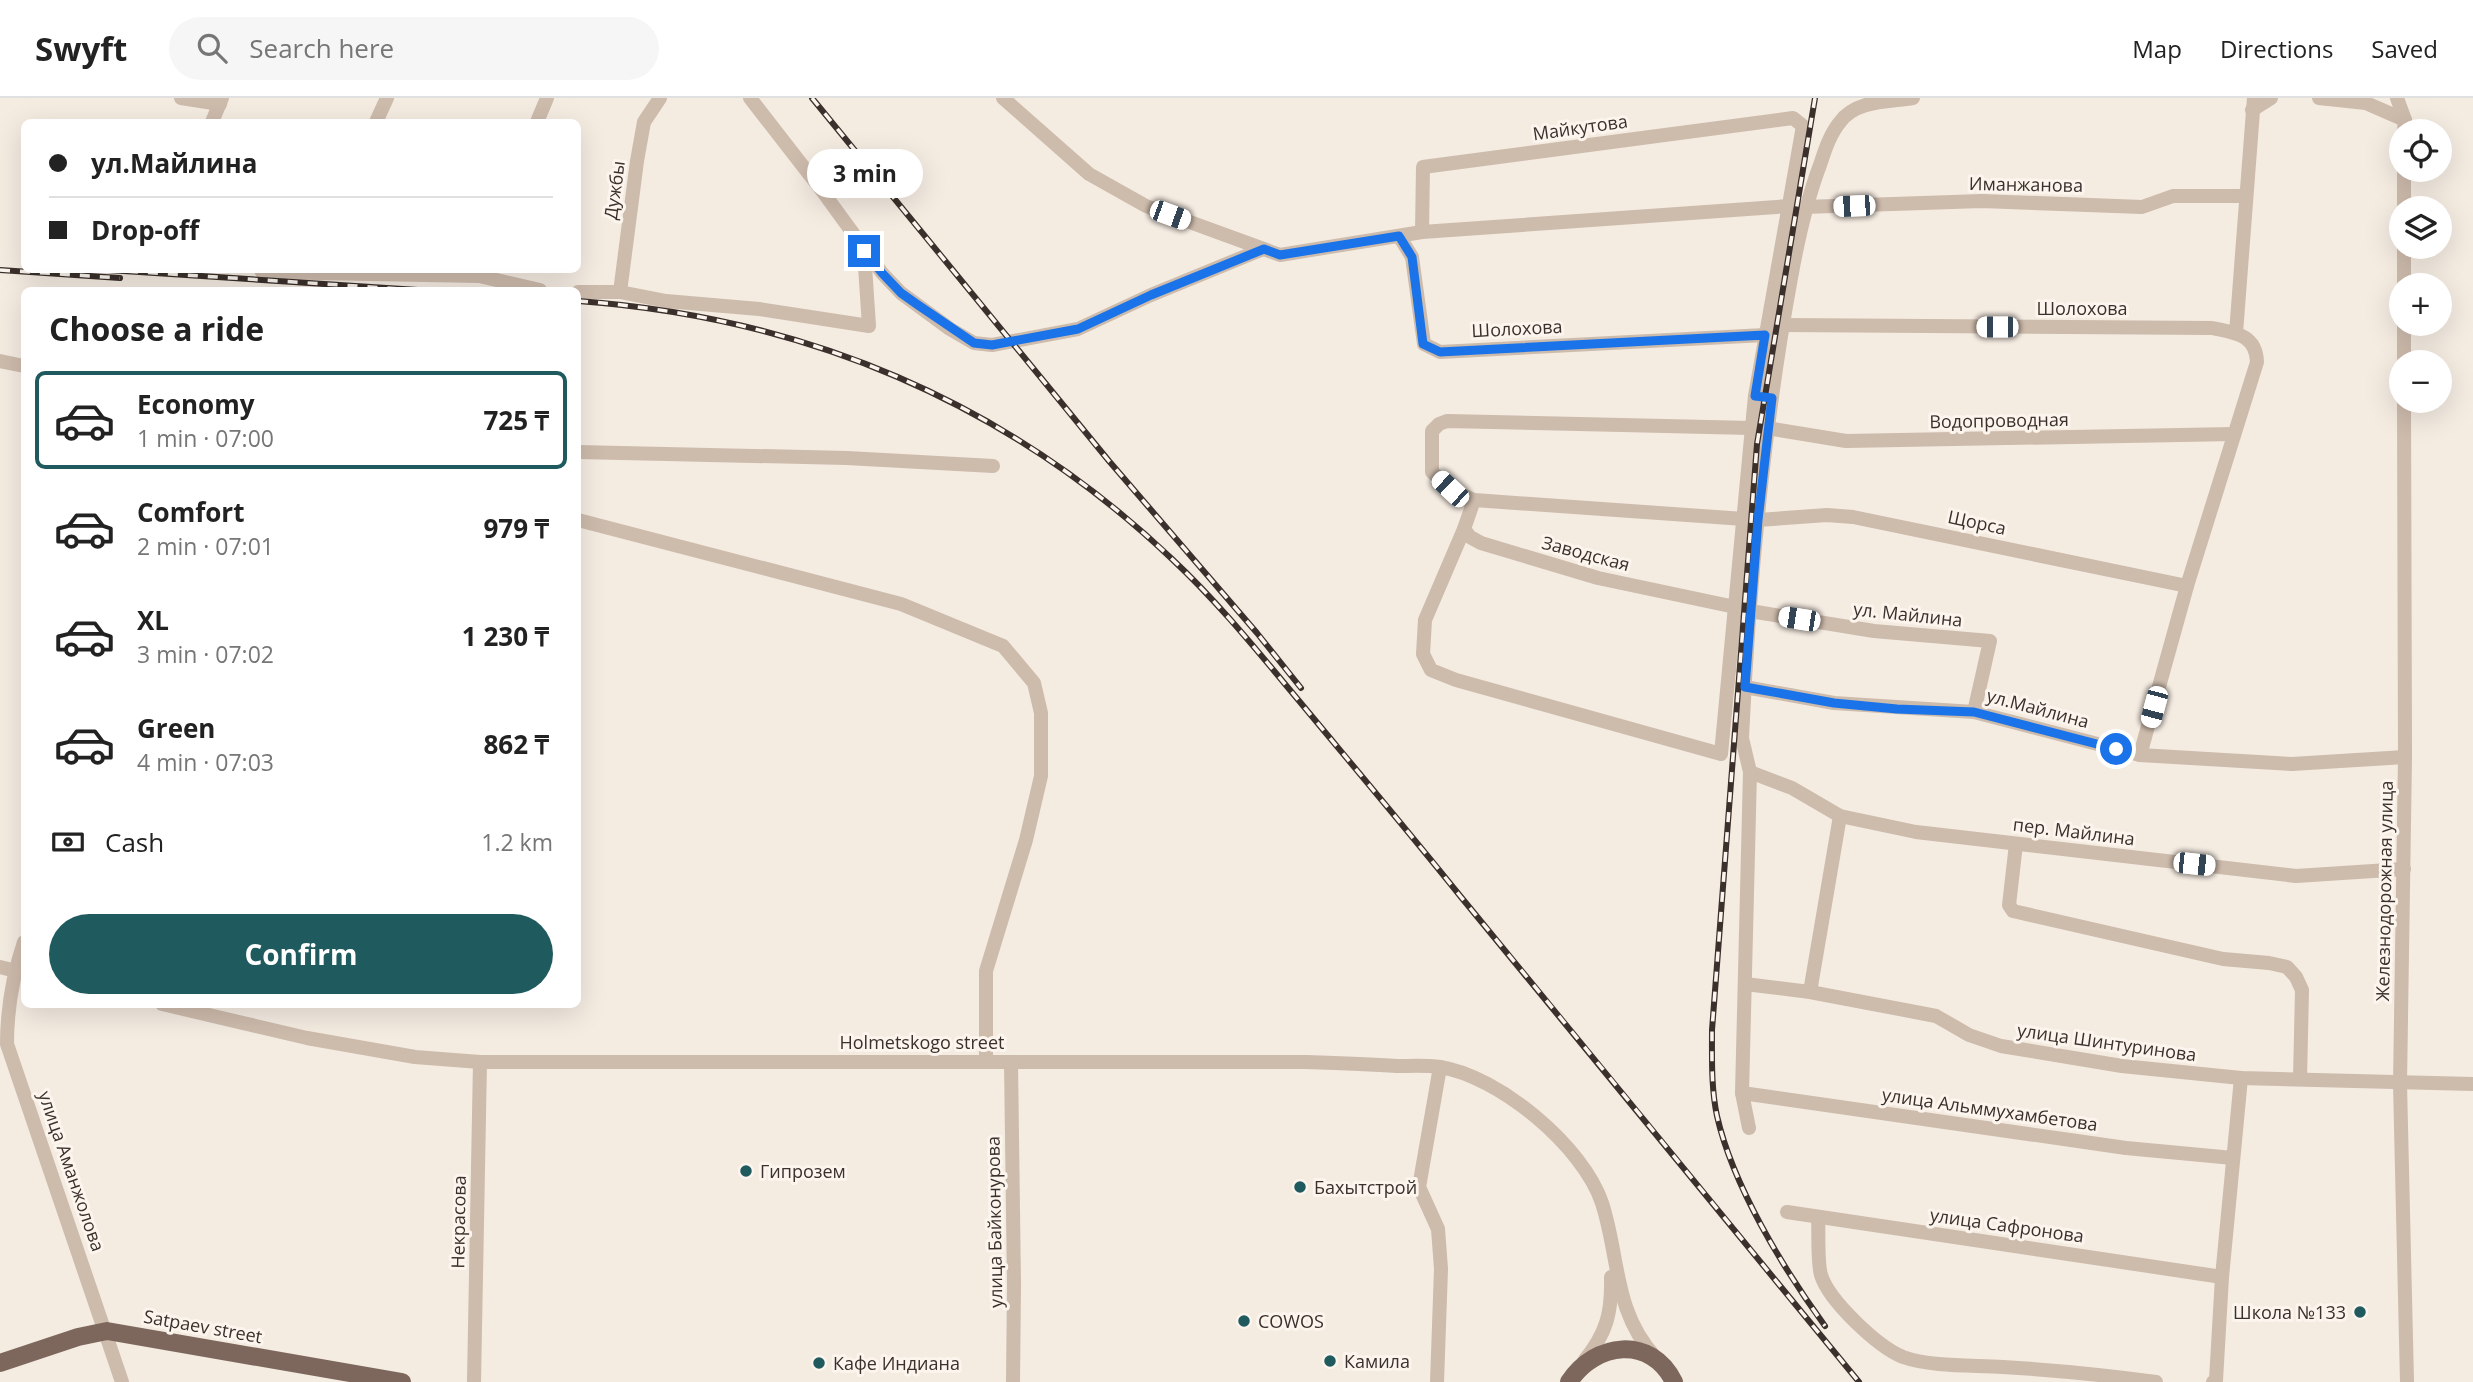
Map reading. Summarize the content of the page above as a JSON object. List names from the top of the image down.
{
  "streets": {
    "main road": ["Satpaev street"],
    "street": [
      "Майкутова",
      "Иманжанова",
      "Дужбы",
      "Шолохова",
      "Водопроводная",
      "Щорса",
      "Заводская",
      "ул. Майлина",
      "ул.Майлина",
      "пер. Майлина",
      "Железнодорожная улица",
      "Holmetskogo street",
      "улица Шинтуринова",
      "улица Альммухамбетова",
      "улица Аманжолова",
      "Некрасова",
      "улица Байконурова",
      "улица Сафронова"
    ]
  },
  "crossings": [
    ["Майкутова", "Иманжанова"],
    ["Иманжанова", "Шолохова"],
    ["Шолохова", "Водопроводная"],
    ["Заводская", "ул. Майлина"],
    ["ул. Майлина", "ул.Майлина"],
    ["ул.Майлина", "Железнодорожная улица"],
    ["пер. Майлина", "Железнодорожная улица"],
    ["Железнодорожная улица", "улица Шинтуринова"],
    ["Holmetskogo street", "Некрасова"],
    ["Holmetskogo street", "улица Байконурова"],
    ["улица Аманжолова", "Satpaev street"]
  ],
  "places": [
    "Гипрозем",
    "Бахытстрой",
    "Школа №133",
    "COWOS",
    "Камила",
    "Кафе Индиана"
  ],
  "page": {
    "header": "Swyft",
    "search": "Search here",
    "nav": ["Map", "Directions", "Saved"],
    "map_buttons": ["+", "−"],
    "banner": ["ул.Майлина", "Drop-off"],
    "bubble": "3 min",
    "heading": "Choose a ride",
    "list": [
      {
        "name": "Economy",
        "note": "1 min · 07:00",
        "value": "725 ₸"
      },
      {
        "name": "Comfort",
        "note": "2 min · 07:01",
        "value": "979 ₸"
      },
      {
        "name": "XL",
        "note": "3 min · 07:02",
        "value": "1 230 ₸"
      },
      {
        "name": "Green",
        "note": "4 min · 07:03",
        "value": "862 ₸"
      }
    ],
    "pay": ["Cash", "1.2 km"],
    "buttons": "Confirm"
  }
}
